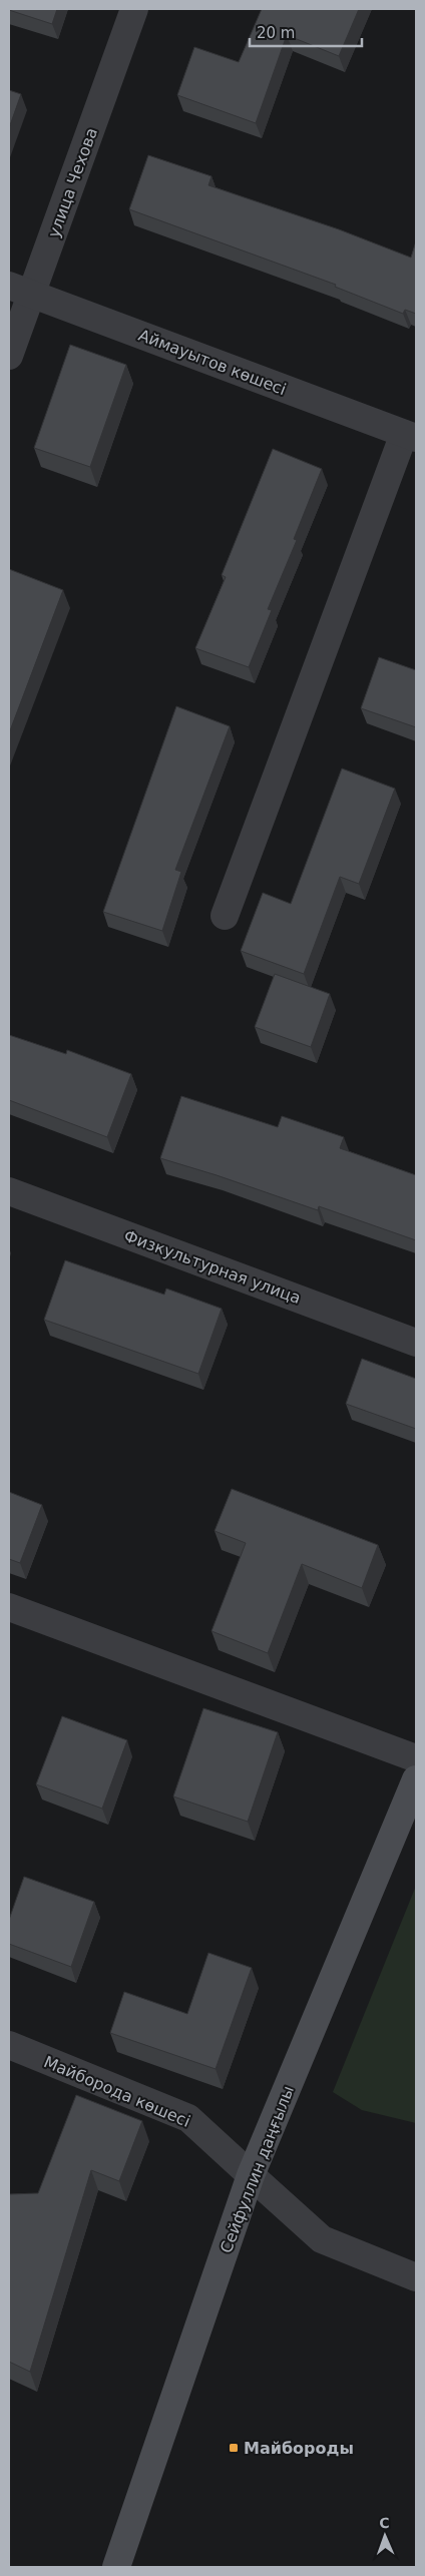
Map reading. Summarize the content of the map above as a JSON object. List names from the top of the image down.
{
  "streets": {
    "main road": ["Сейфуллин даңғылы"],
    "street": [
      "улица Чехова",
      "Аймауытов көшесі",
      "Физкультурная улица",
      "Майборода көшесі"
    ]
  },
  "crossings": [
    ["улица Чехова", "Аймауытов көшесі"],
    ["Майборода көшесі", "Сейфуллин даңғылы"]
  ],
  "places": {
    "transit": ["Майбороды"]
  },
  "scale_bar": "20 m",
  "north": "top"
}
